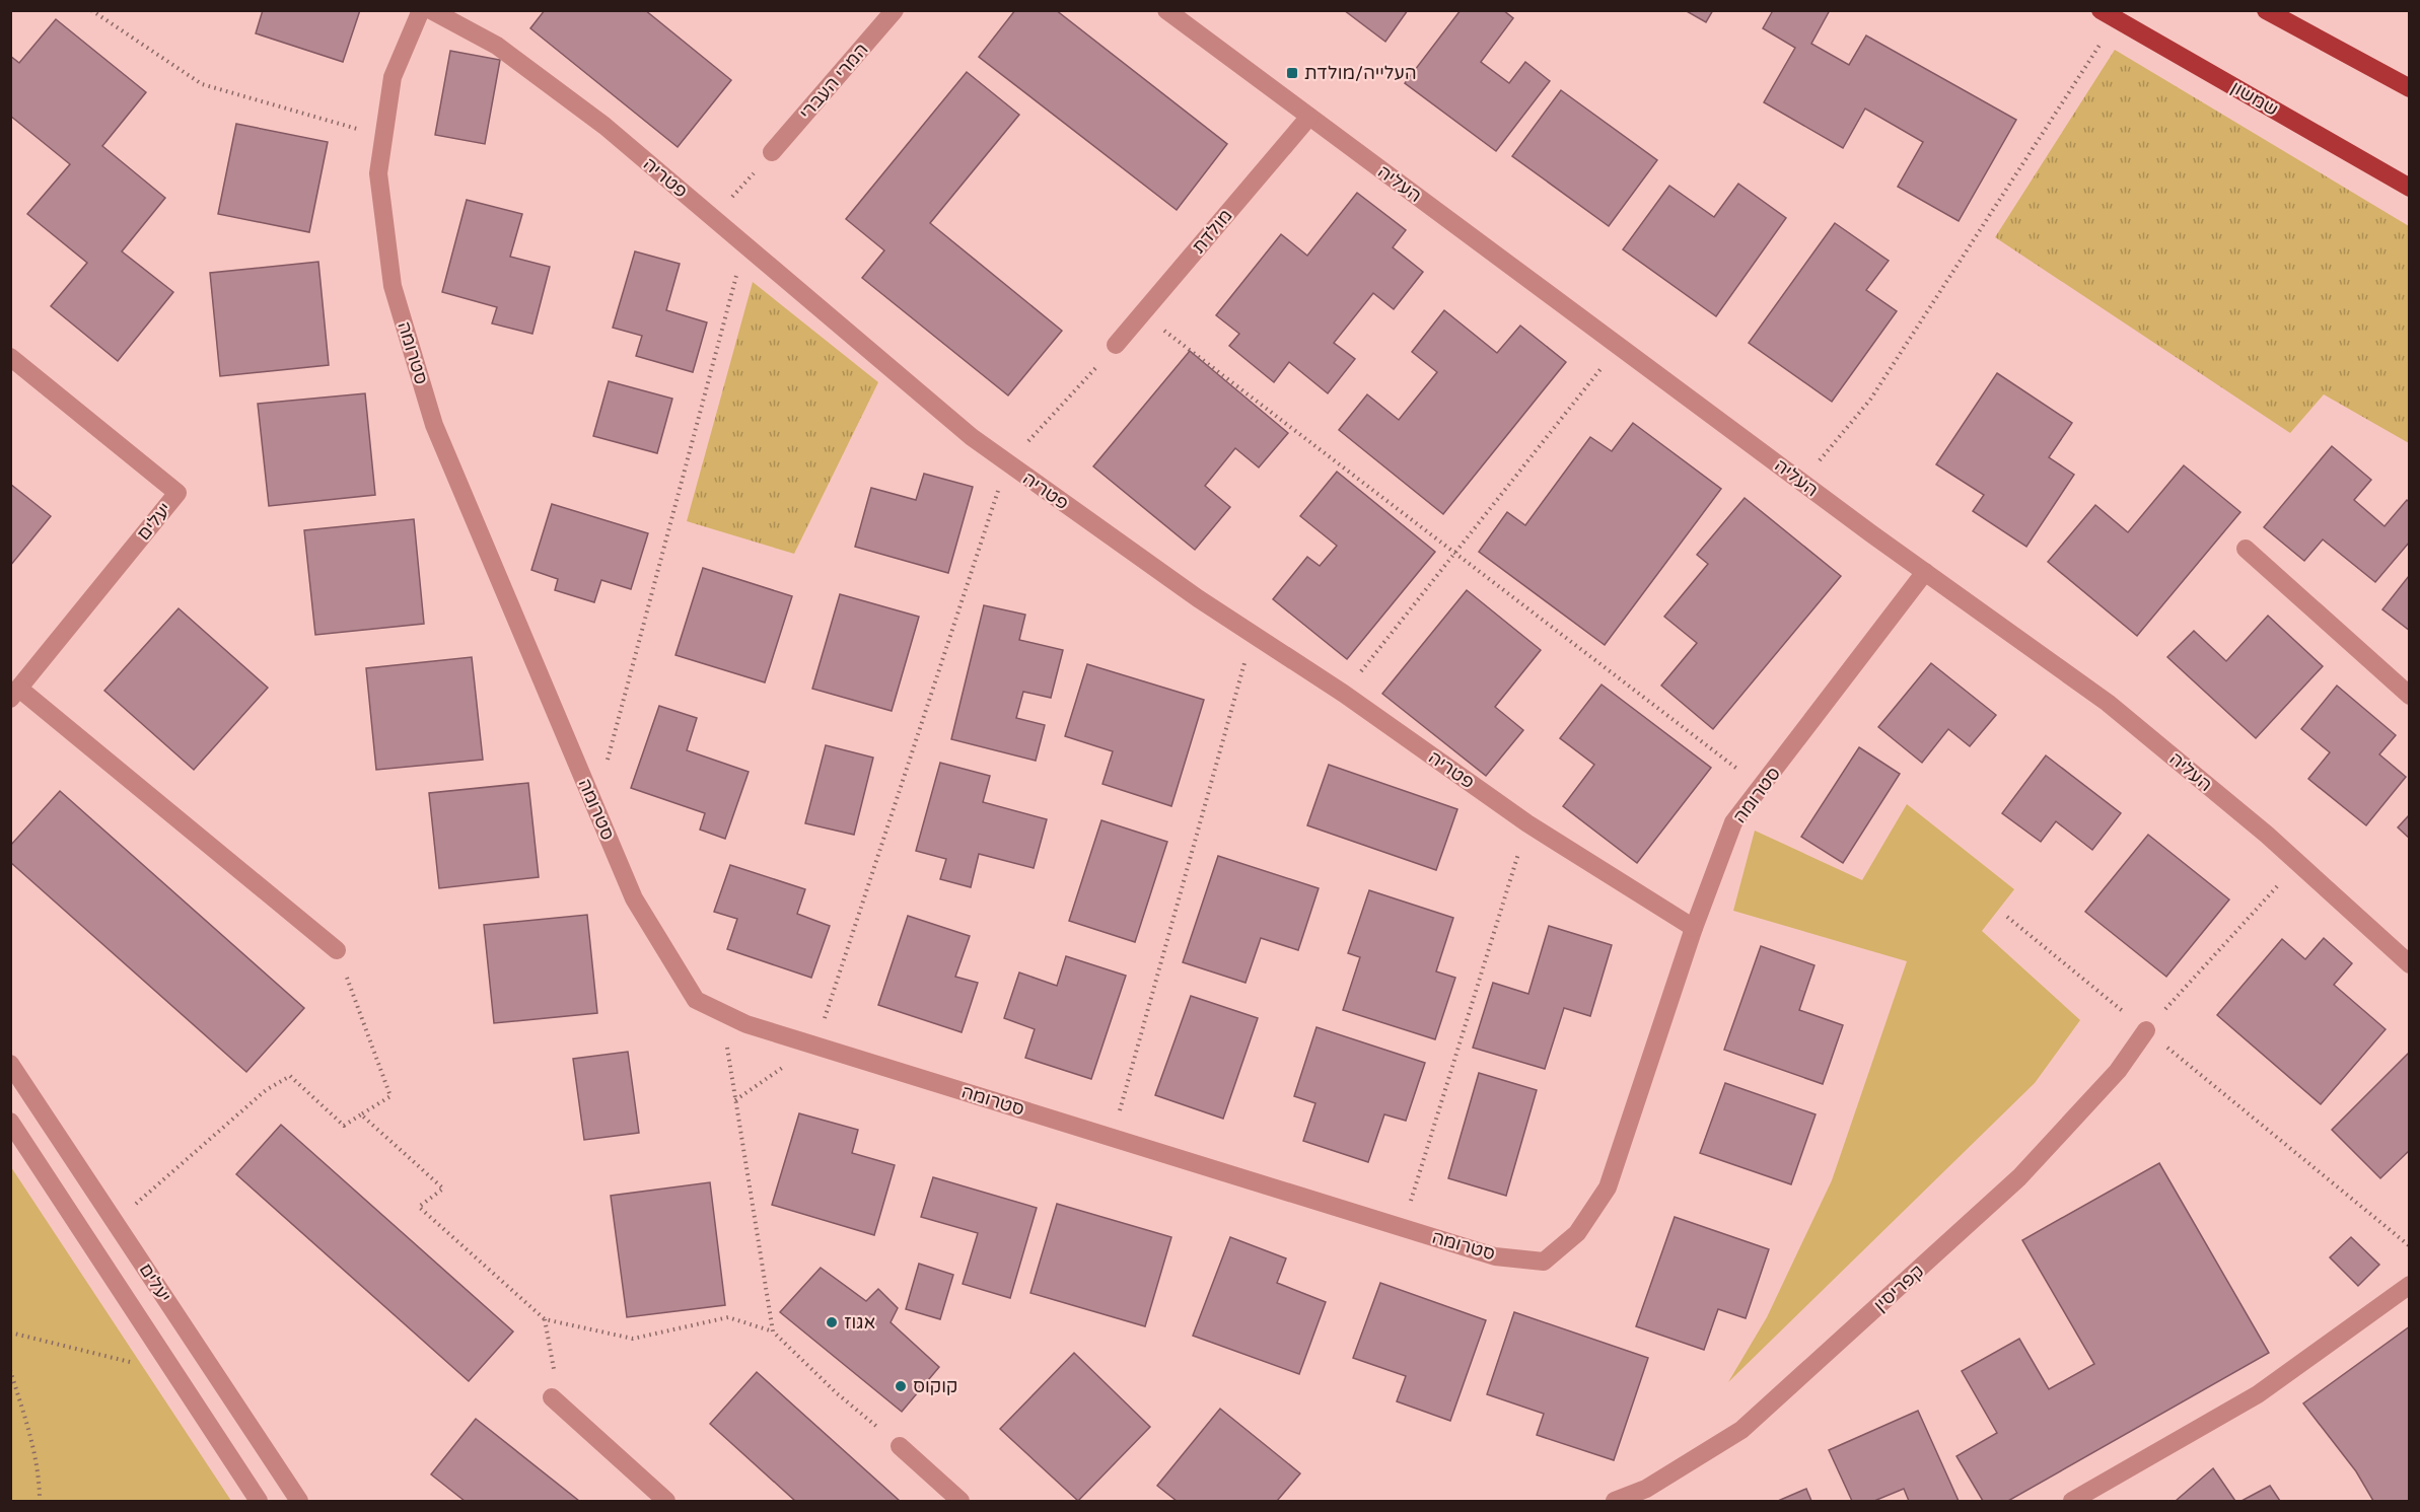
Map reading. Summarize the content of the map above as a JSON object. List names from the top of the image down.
{
  "streets": {
    "main road": ["שמשון"],
    "street": [
      "המרי העברי",
      "פטריה",
      "העליה",
      "מולדת",
      "סטרומה",
      "יעלים",
      "קפריסין"
    ]
  },
  "crossings": [
    ["פטריה", "סטרומה"],
    ["העליה", "מולדת"],
    ["העליה", "סטרומה"]
  ],
  "places": {
    "transit": ["העלייה/מולדת"],
    "other": ["אגוז", "קוקוס"]
  }
}
